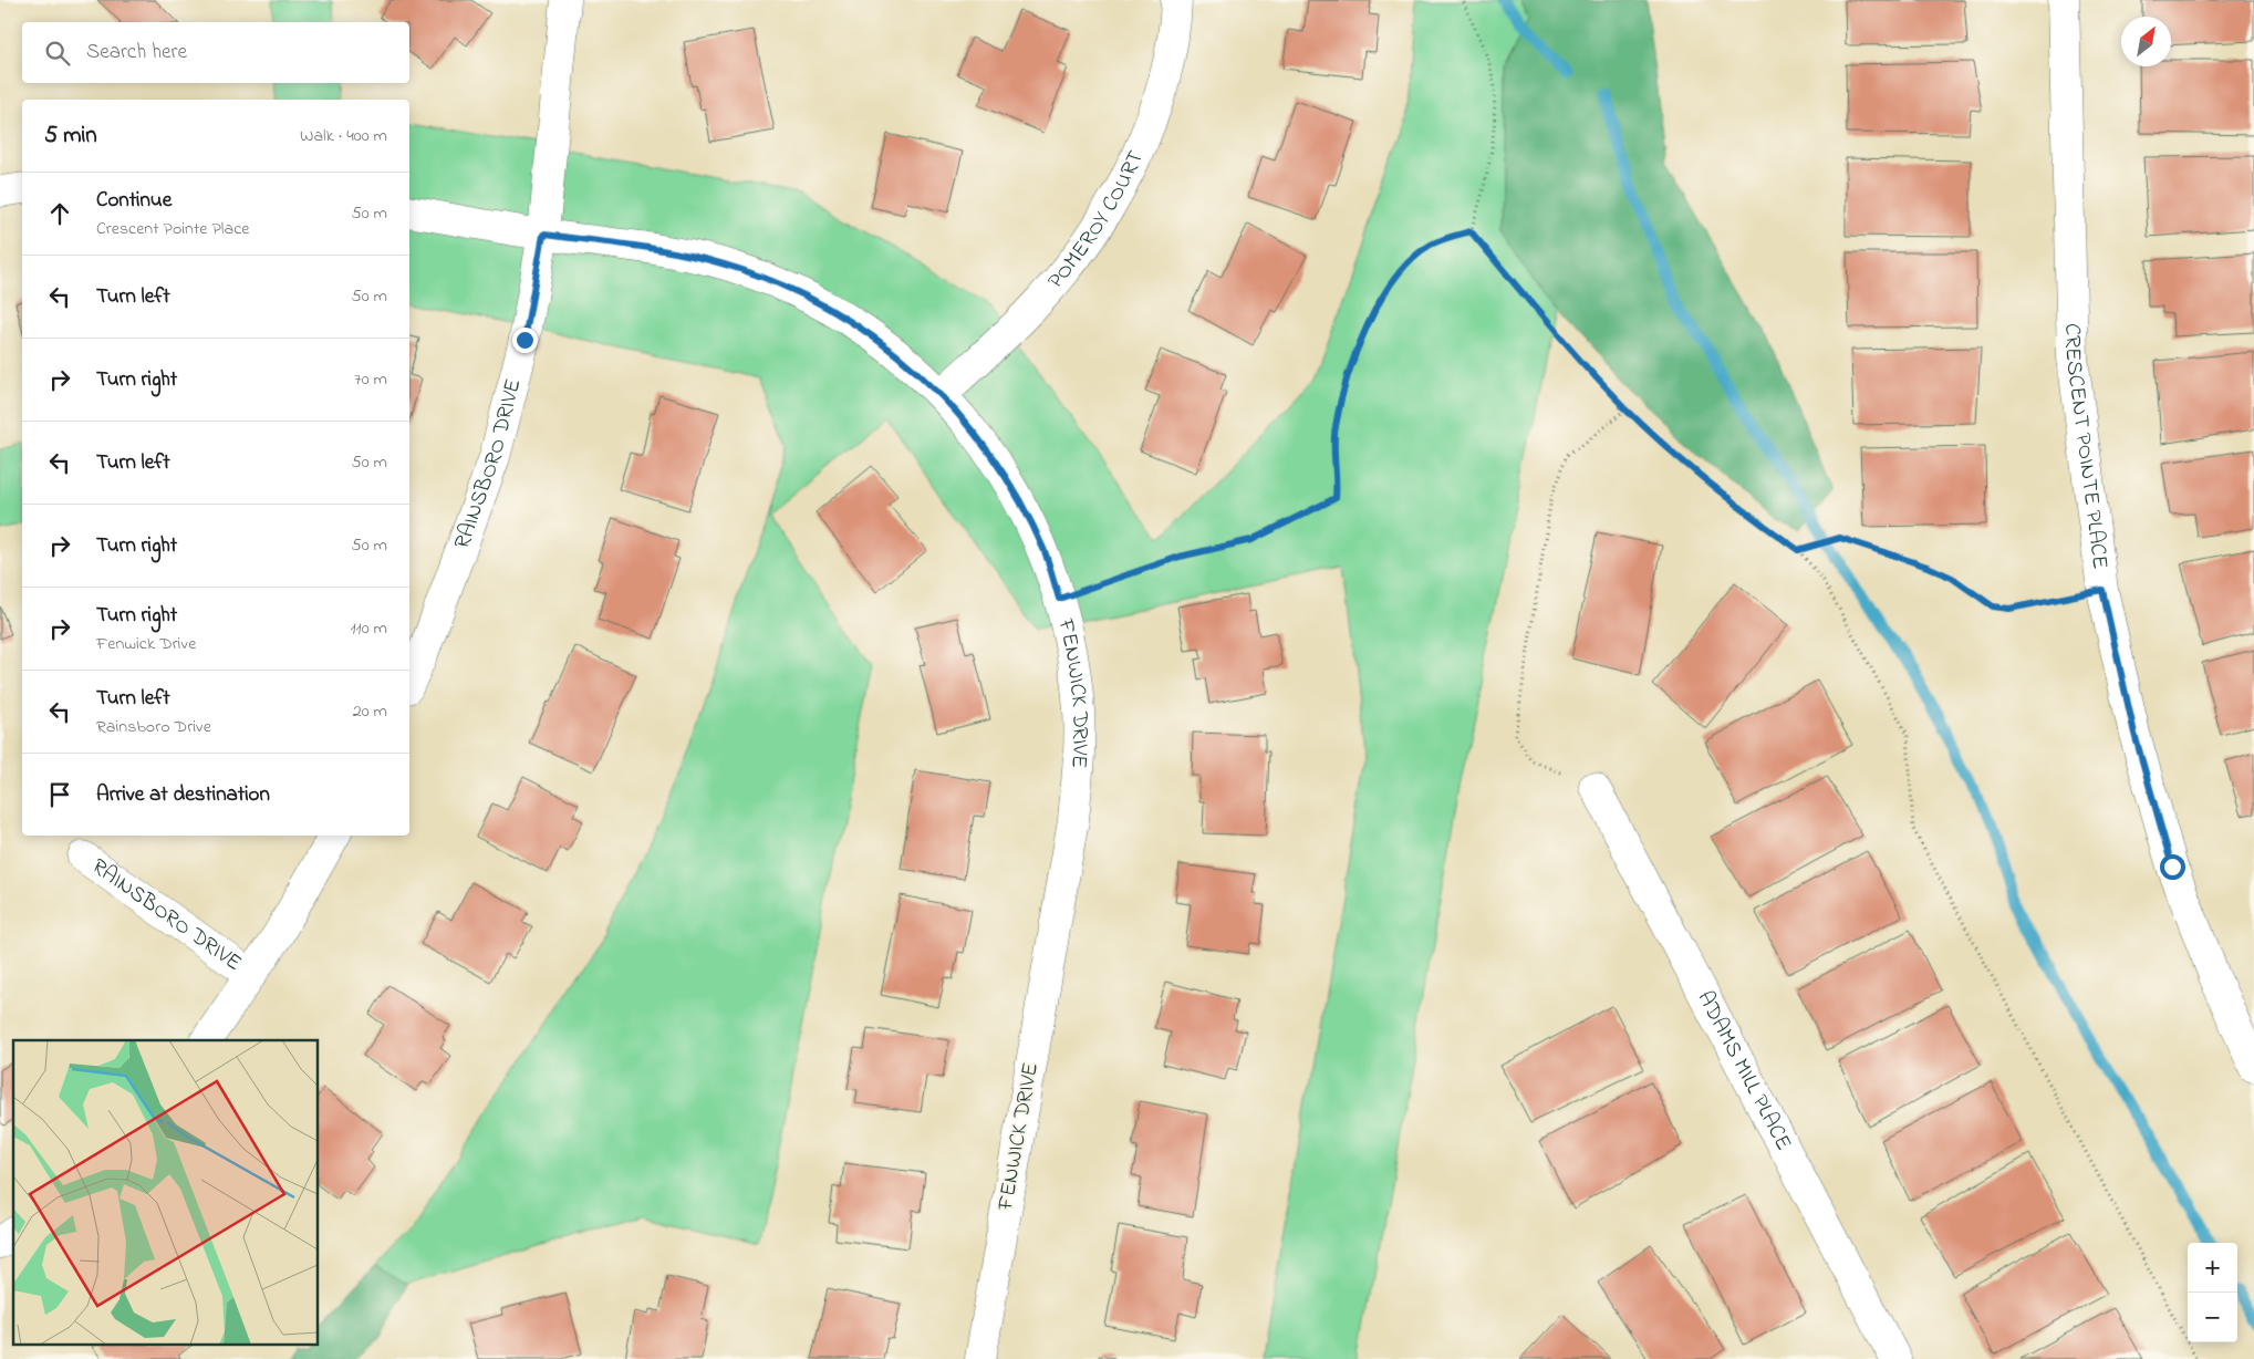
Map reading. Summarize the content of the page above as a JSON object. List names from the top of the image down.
{
  "streets": {
    "street": [
      "POMEROY COURT",
      "CRESCENT POINTE PLACE",
      "RAINSBORO DRIVE",
      "FENWICK DRIVE",
      "ADAMS MILL PLACE"
    ]
  },
  "crossings": [
    ["POMEROY COURT", "FENWICK DRIVE"],
    ["RAINSBORO DRIVE", "FENWICK DRIVE"]
  ],
  "north": "top right",
  "page": {
    "search": "Search here",
    "heading": ["5 min", "Walk · 400 m"],
    "list": [
      ["Continue", "Crescent Pointe Place", "50 m"],
      ["Turn left", "50 m"],
      ["Turn right", "70 m"],
      ["Turn left", "50 m"],
      ["Turn right", "50 m"],
      ["Turn right", "Fenwick Drive", "110 m"],
      ["Turn left", "Rainsboro Drive", "20 m"],
      "Arrive at destination"
    ],
    "map_buttons": ["+", "−"]
  }
}
